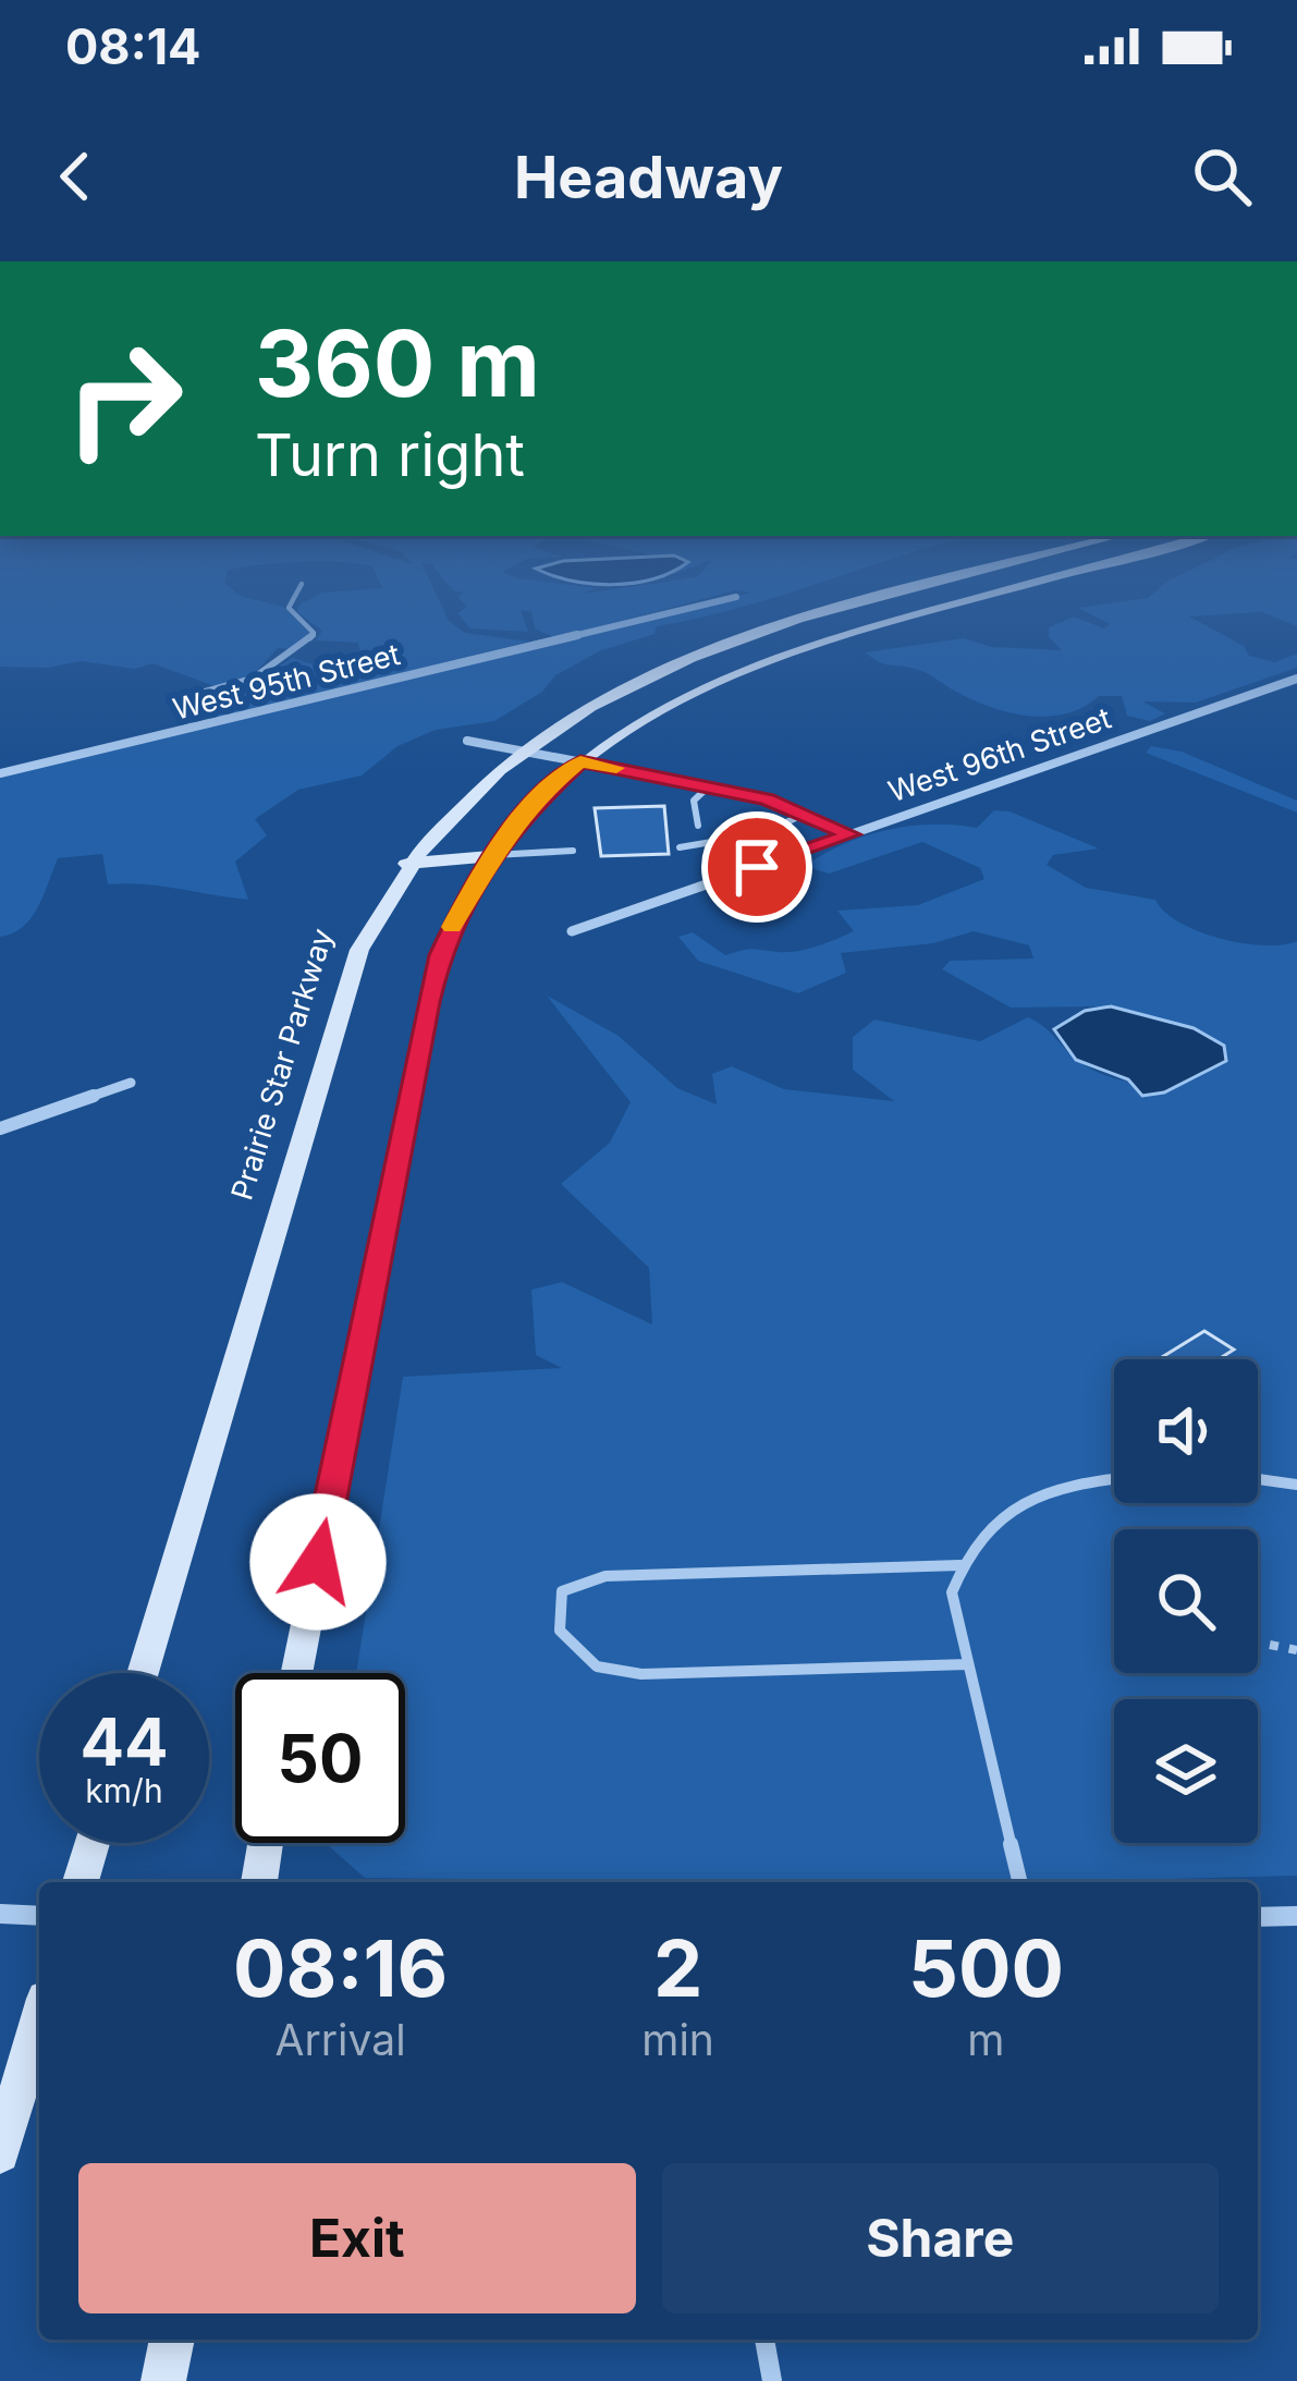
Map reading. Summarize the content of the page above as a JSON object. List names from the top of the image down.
{
  "streets": {
    "main road": ["Prairie Star Parkway"],
    "street": ["West 95th Street", "West 96th Street"]
  },
  "page": {
    "status": "08:14",
    "header": "Headway",
    "turn": ["360 m", "Turn right"],
    "speed": "44 km/h",
    "limit": "50",
    "eta": [
      "08:16",
      "Arrival",
      "2",
      "min",
      "500",
      "m"
    ],
    "buttons": ["Exit", "Share"]
  }
}
